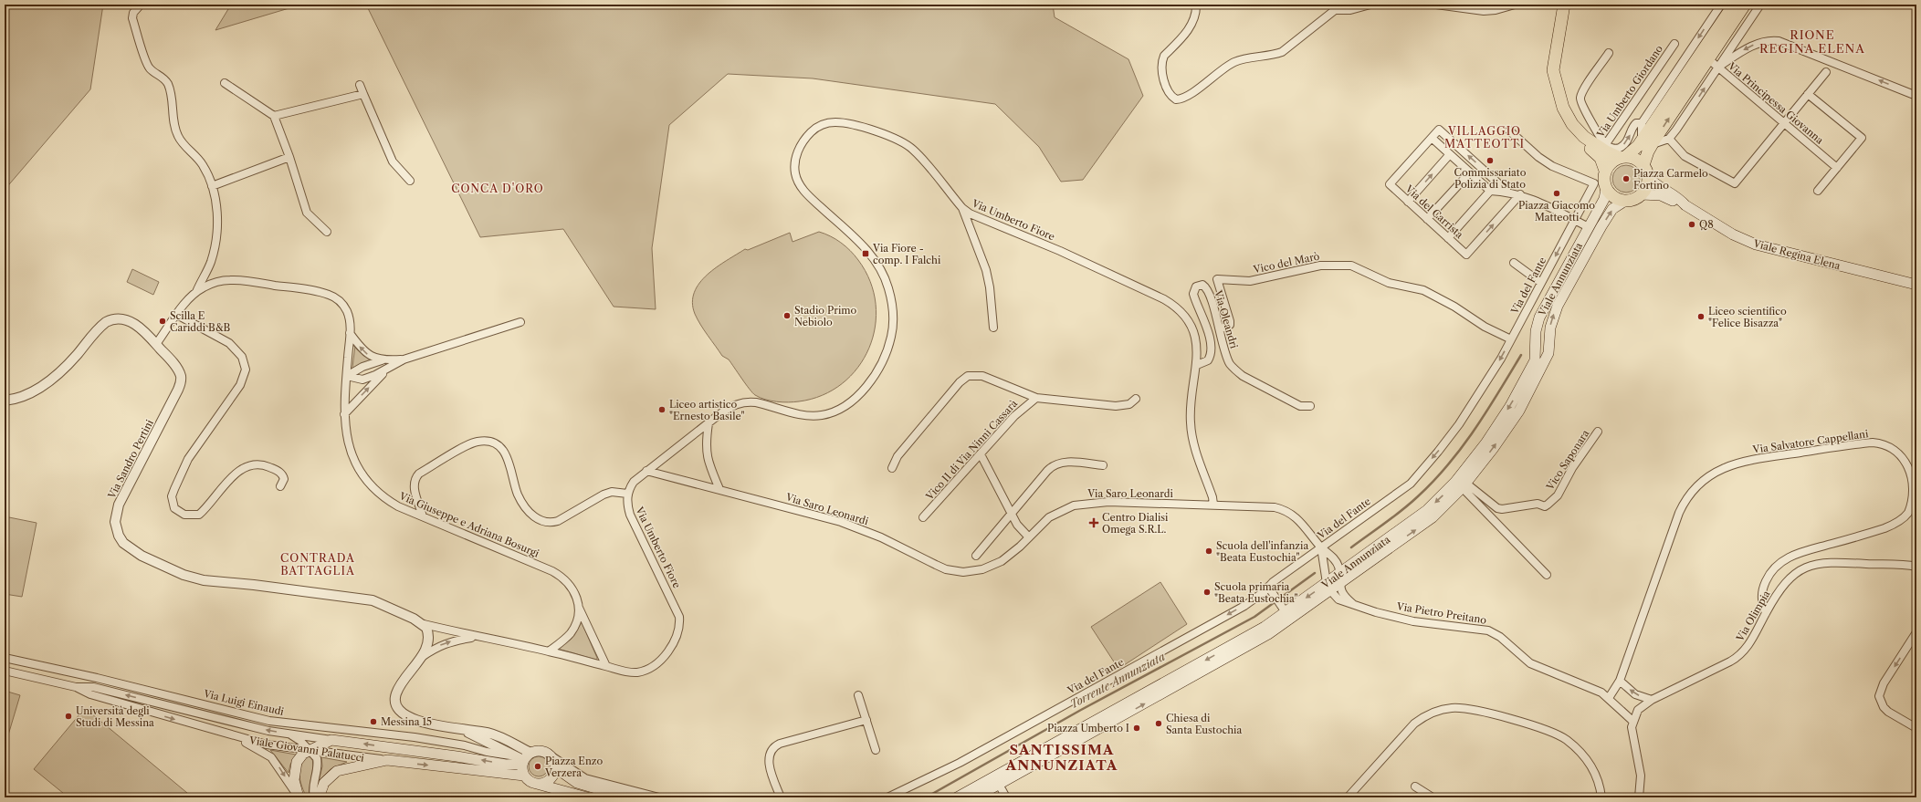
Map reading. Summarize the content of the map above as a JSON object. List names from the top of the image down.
{
  "streets": {
    "main road": ["Viale Regina Elena", "Viale Annunziata", "Viale Giovanni Palatucci"],
    "street": [
      "Via Umberto Giordano",
      "Via Principessa Giovanna",
      "Via del Carrista",
      "Via Umberto Fiore",
      "Vico del Marò",
      "Via del Fante",
      "Via Oleandri",
      "Via Salvatore Cappellani",
      "Vico II di Via Ninni Cassarà",
      "Via Sandro Pertini",
      "Vico Saponara",
      "Via Saro Leonardi",
      "Via Giuseppe e Adriana Bosurgi",
      "Via Pietro Preitano",
      "Via Olimpia",
      "Via Luigi Einaudi"
    ]
  },
  "crossings": [
    ["Via Umberto Fiore", "Via Oleandri"],
    ["Via Umberto Fiore", "Via Sandro Pertini"],
    ["Via Umberto Fiore", "Via Saro Leonardi"],
    ["Via Umberto Fiore", "Via Giuseppe e Adriana Bosurgi"],
    ["Vico del Marò", "Via del Fante"],
    ["Vico del Marò", "Via Oleandri"],
    ["Viale Annunziata", "Vico Saponara"],
    ["Viale Annunziata", "Via Saro Leonardi"],
    ["Viale Annunziata", "Via Pietro Preitano"],
    ["Via del Fante", "Via Saro Leonardi"],
    ["Via Salvatore Cappellani", "Via Pietro Preitano"],
    ["Via Salvatore Cappellani", "Via Olimpia"],
    ["Via Sandro Pertini", "Via Giuseppe e Adriana Bosurgi"],
    ["Via Saro Leonardi", "Via Pietro Preitano"],
    ["Via Pietro Preitano", "Via Olimpia"],
    ["Via Luigi Einaudi", "Viale Giovanni Palatucci"]
  ],
  "one_way": ["Via del Fante"],
  "districts": [
    "RIONE REGINA ELENA",
    "VILLAGGIO MATTEOTTI",
    "CONCA D'ORO",
    "CONTRADA BATTAGLIA",
    "SANTISSIMA ANNUNZIATA"
  ],
  "water": ["Torrente Annunziata"],
  "places": {
    "other": [
      "Commissariato Polizia di Stato",
      "Piazza Carmelo Fortino",
      "Piazza Giacomo Matteotti",
      "Q8",
      "Stadio Primo Nebiolo",
      "Liceo scientifico \"Felice Bisazza\"",
      "Scilla E Cariddi B&B",
      "Liceo artistico \"Ernesto Basile\"",
      "Scuola dell'infanzia \"Beata Eustochia\"",
      "Scuola primaria \"Beata Eustochia\"",
      "Università degli Studi di Messina",
      "Messina 15",
      "Chiesa di Santa Eustochia",
      "Piazza Umberto I",
      "Piazza Enzo Verzera"
    ],
    "transit": ["Via Fiore - comp. I Falchi"],
    "health": ["Centro Dialisi Omega S.R.L."]
  }
}
